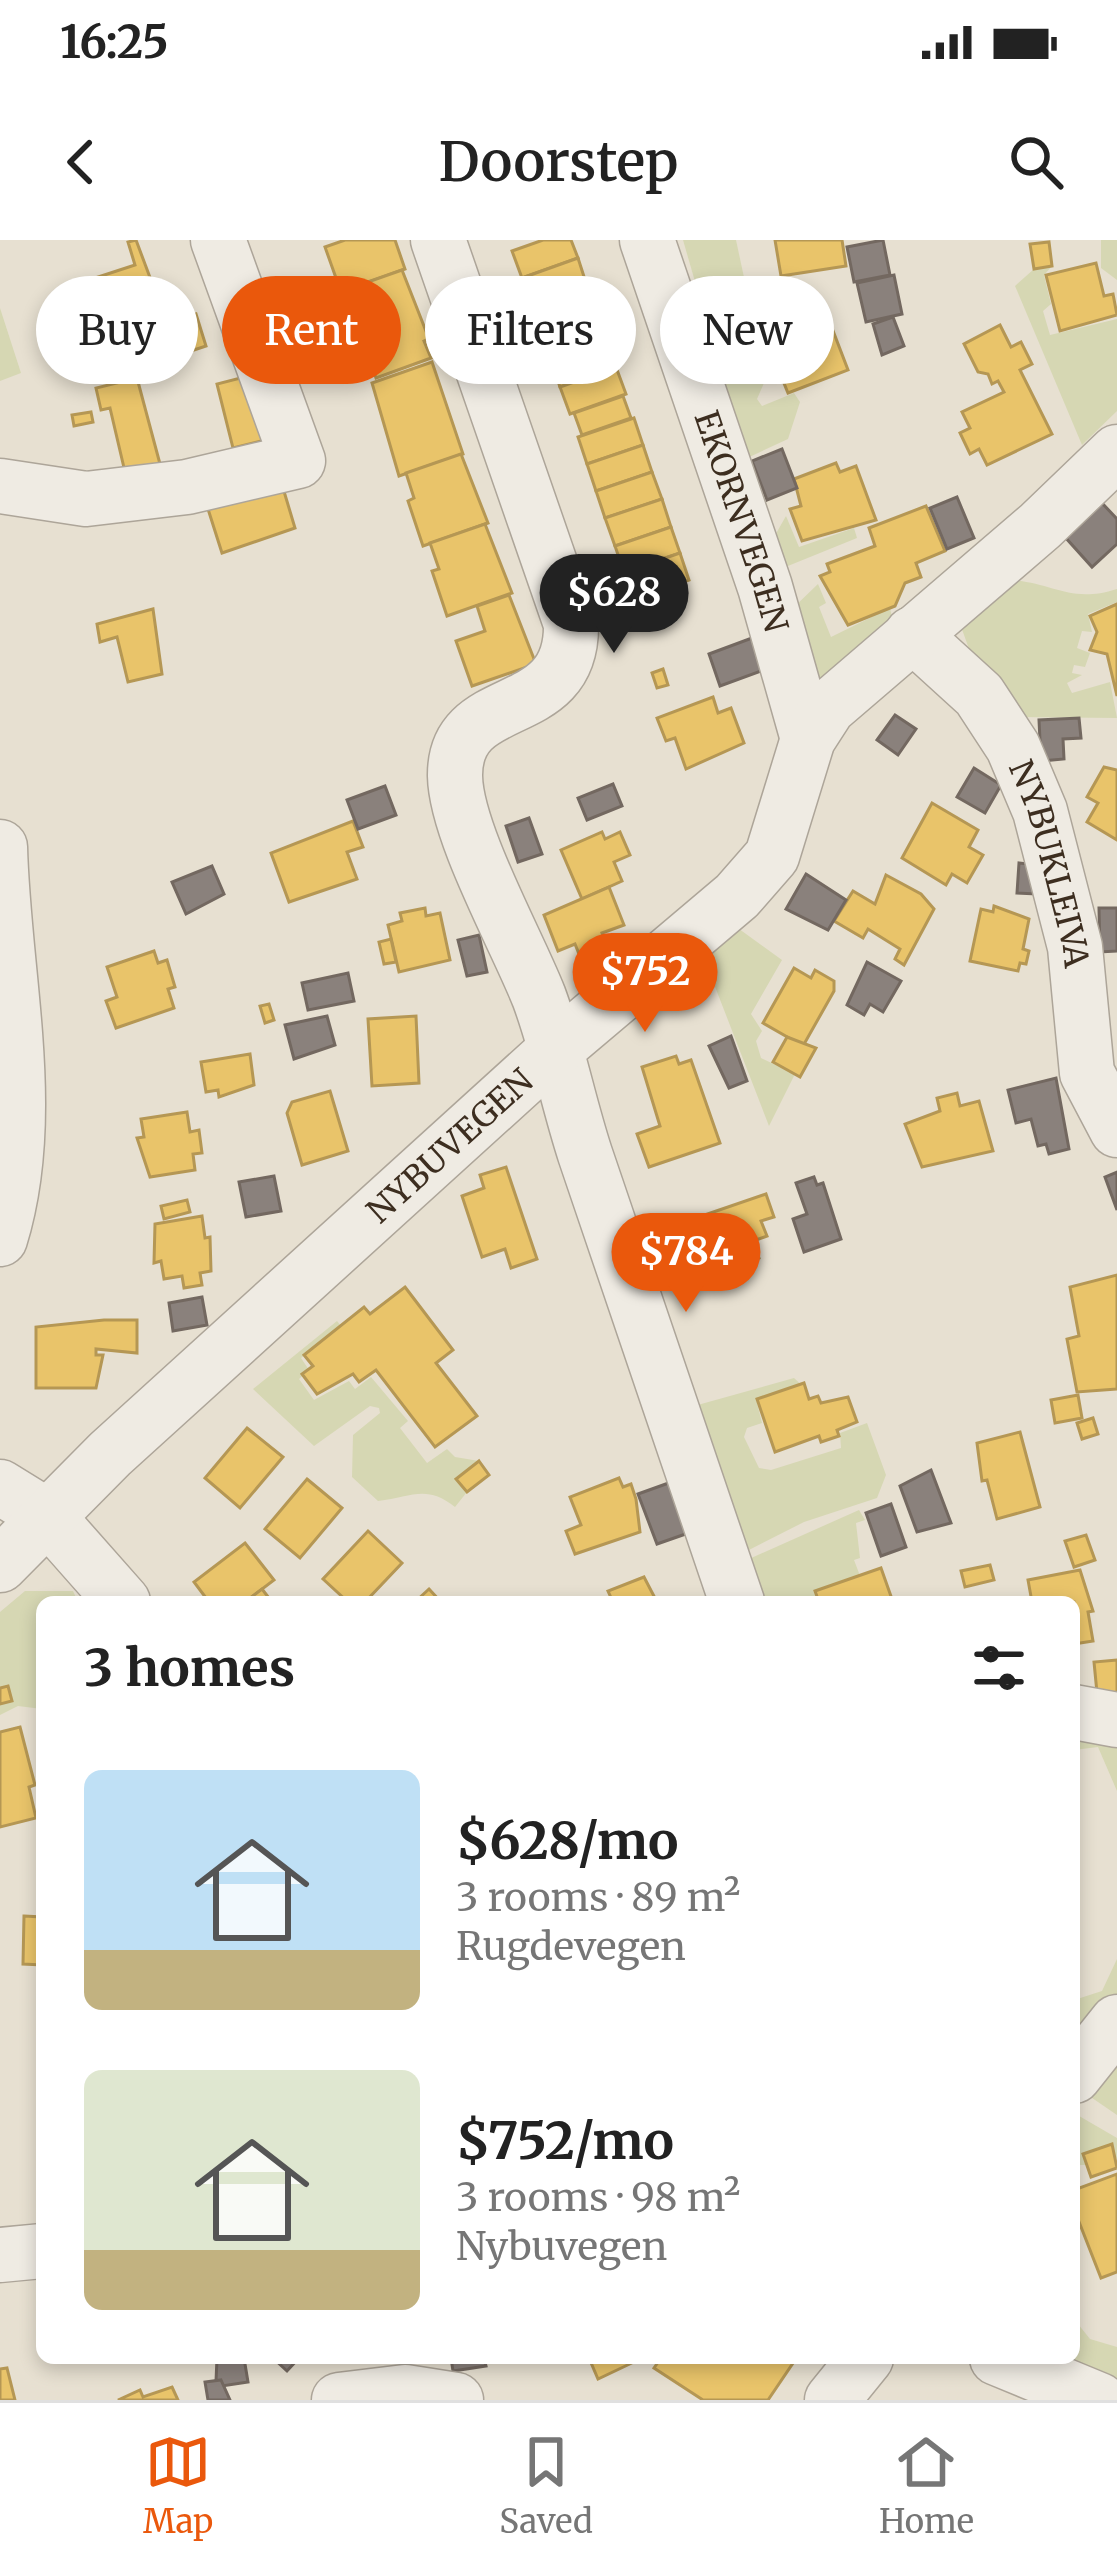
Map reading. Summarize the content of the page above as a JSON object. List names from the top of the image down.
{
  "streets": {
    "street": ["EKORNVEGEN", "NYBUKLEIVA", "NYBUVEGEN"]
  },
  "crossings": [
    ["EKORNVEGEN", "NYBUVEGEN"],
    ["NYBUKLEIVA", "NYBUVEGEN"]
  ],
  "page": {
    "status": "16:25",
    "header": "Doorstep",
    "chip": [
      "Buy",
      "Rent",
      "Filters",
      "New"
    ],
    "price": ["$628", "$752", "$784"],
    "heading": "3 homes",
    "list": [
      {
        "name": "$628/mo",
        "note": "3 rooms · 89 m² · Rugdevegen"
      },
      {
        "name": "$752/mo",
        "note": "3 rooms · 98 m² · Nybuvegen"
      }
    ],
    "tabs": ["Map", "Saved", "Home"]
  }
}
